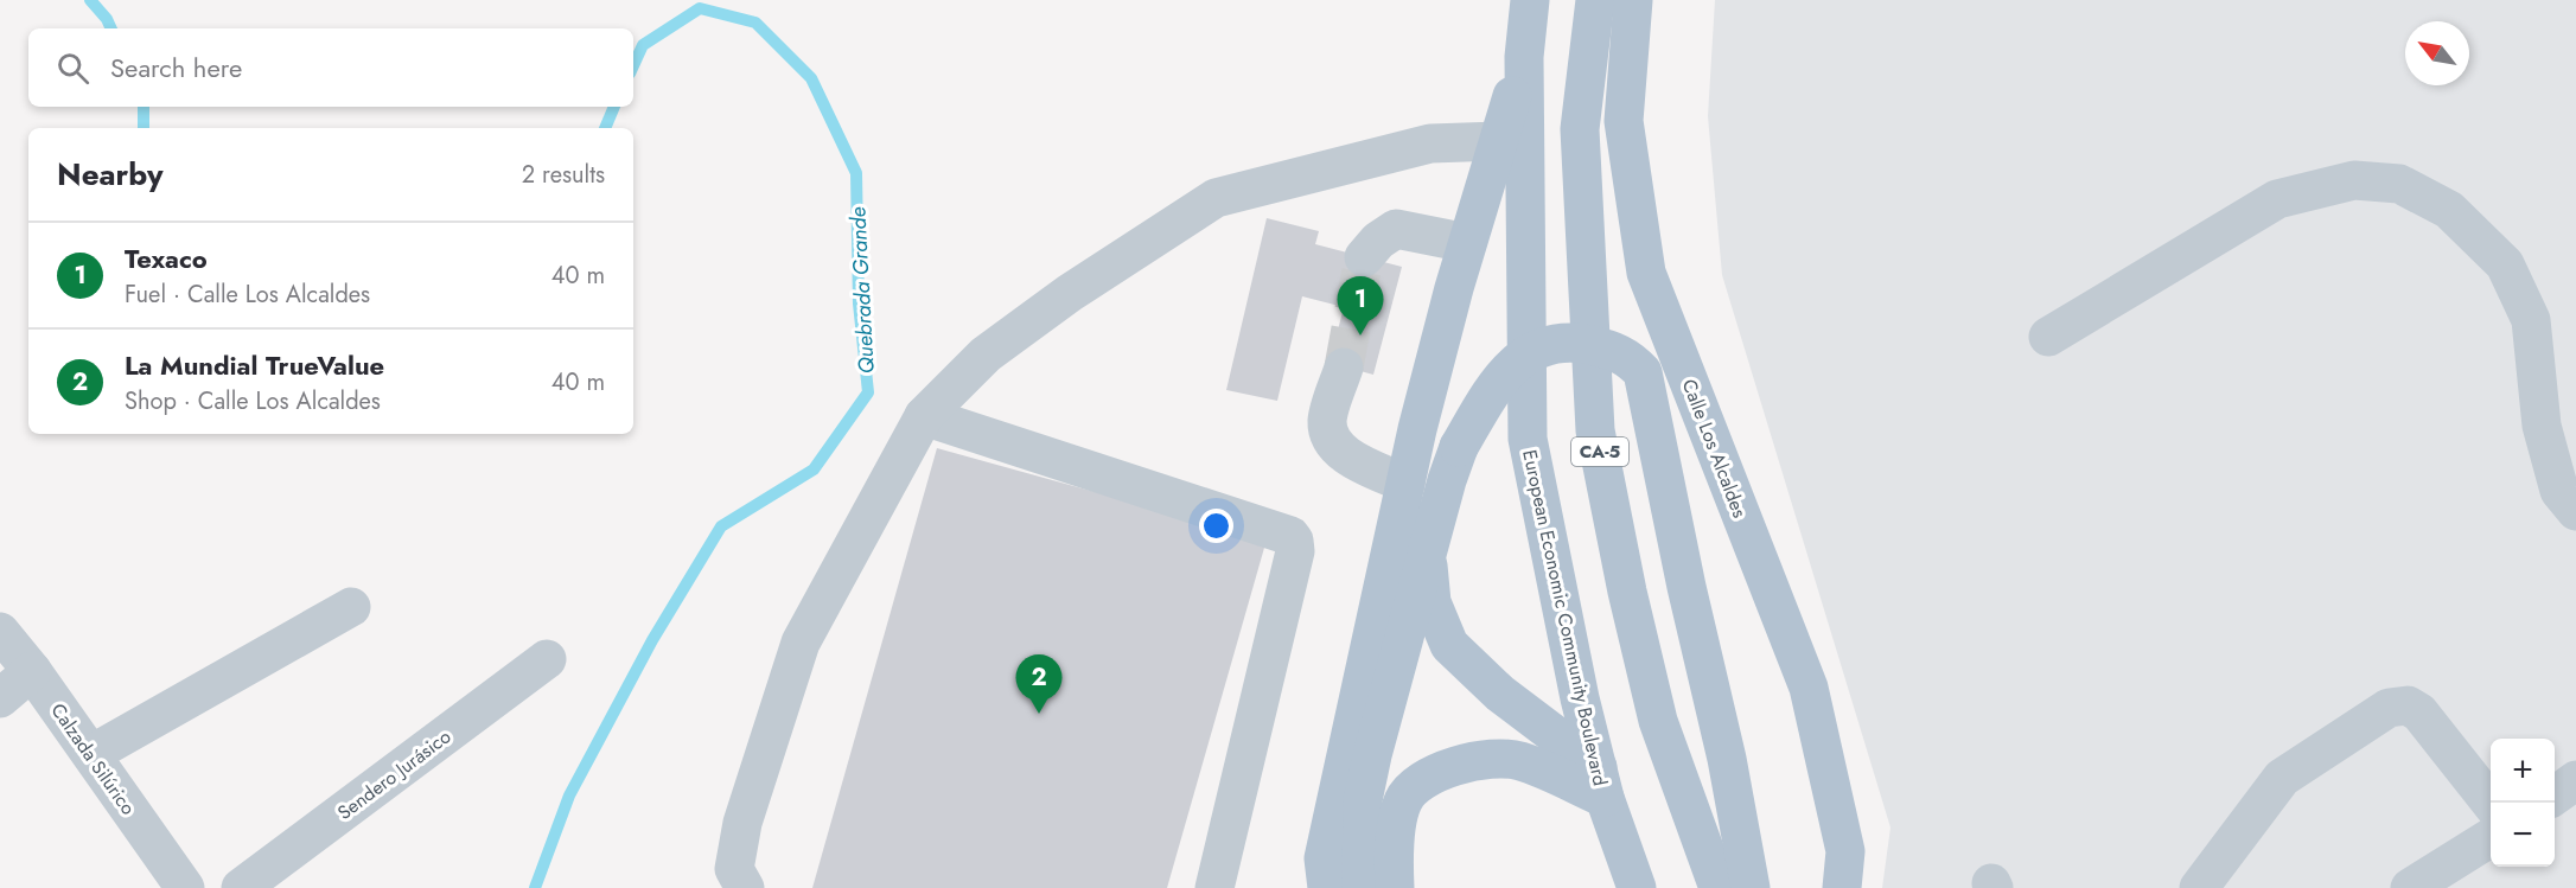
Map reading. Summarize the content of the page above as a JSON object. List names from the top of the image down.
{
  "streets": {
    "main road": ["Calle Los Alcaldes", "CA-5", "European Economic Community Boulevard"],
    "street": ["Calzada Silúrico", "Sendero Jurásico"]
  },
  "water": ["Quebrada Grande"],
  "north": "top left",
  "page": {
    "search": "Search here",
    "heading": ["Nearby", "2 results"],
    "list": [
      {
        "mark": "1",
        "name": "Texaco",
        "note": "Fuel · Calle Los Alcaldes",
        "value": "40 m"
      },
      {
        "mark": "2",
        "name": "La Mundial TrueValue",
        "note": "Shop · Calle Los Alcaldes",
        "value": "40 m"
      }
    ],
    "pins": ["1", "2"],
    "map_buttons": ["+", "−"]
  }
}
